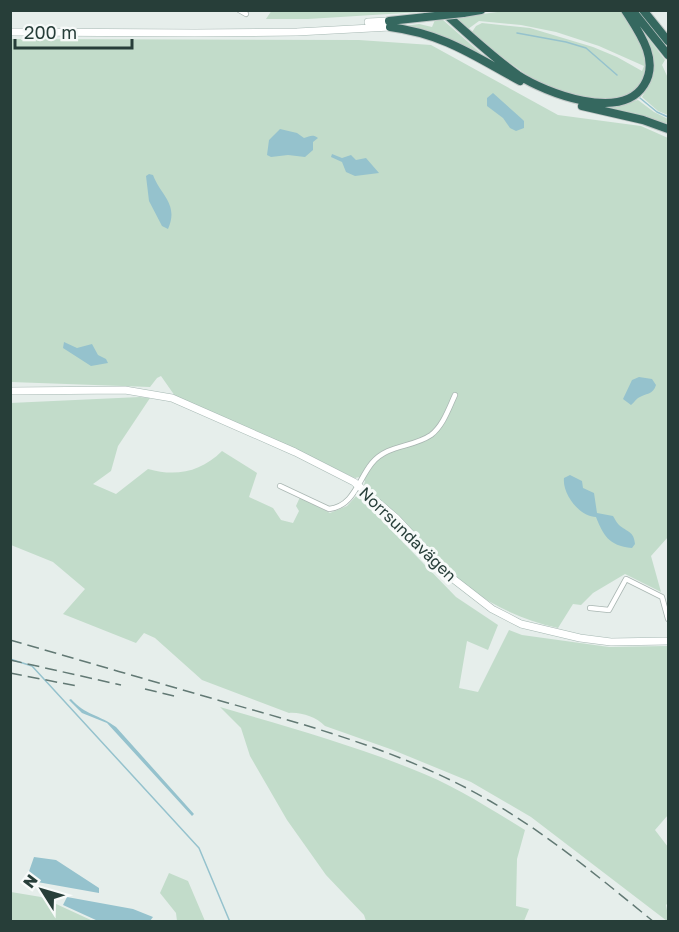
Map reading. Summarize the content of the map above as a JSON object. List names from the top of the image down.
{
  "streets": {
    "street": ["Norrsundavägen"]
  },
  "scale_bar": "200 m",
  "north": "top left"
}
